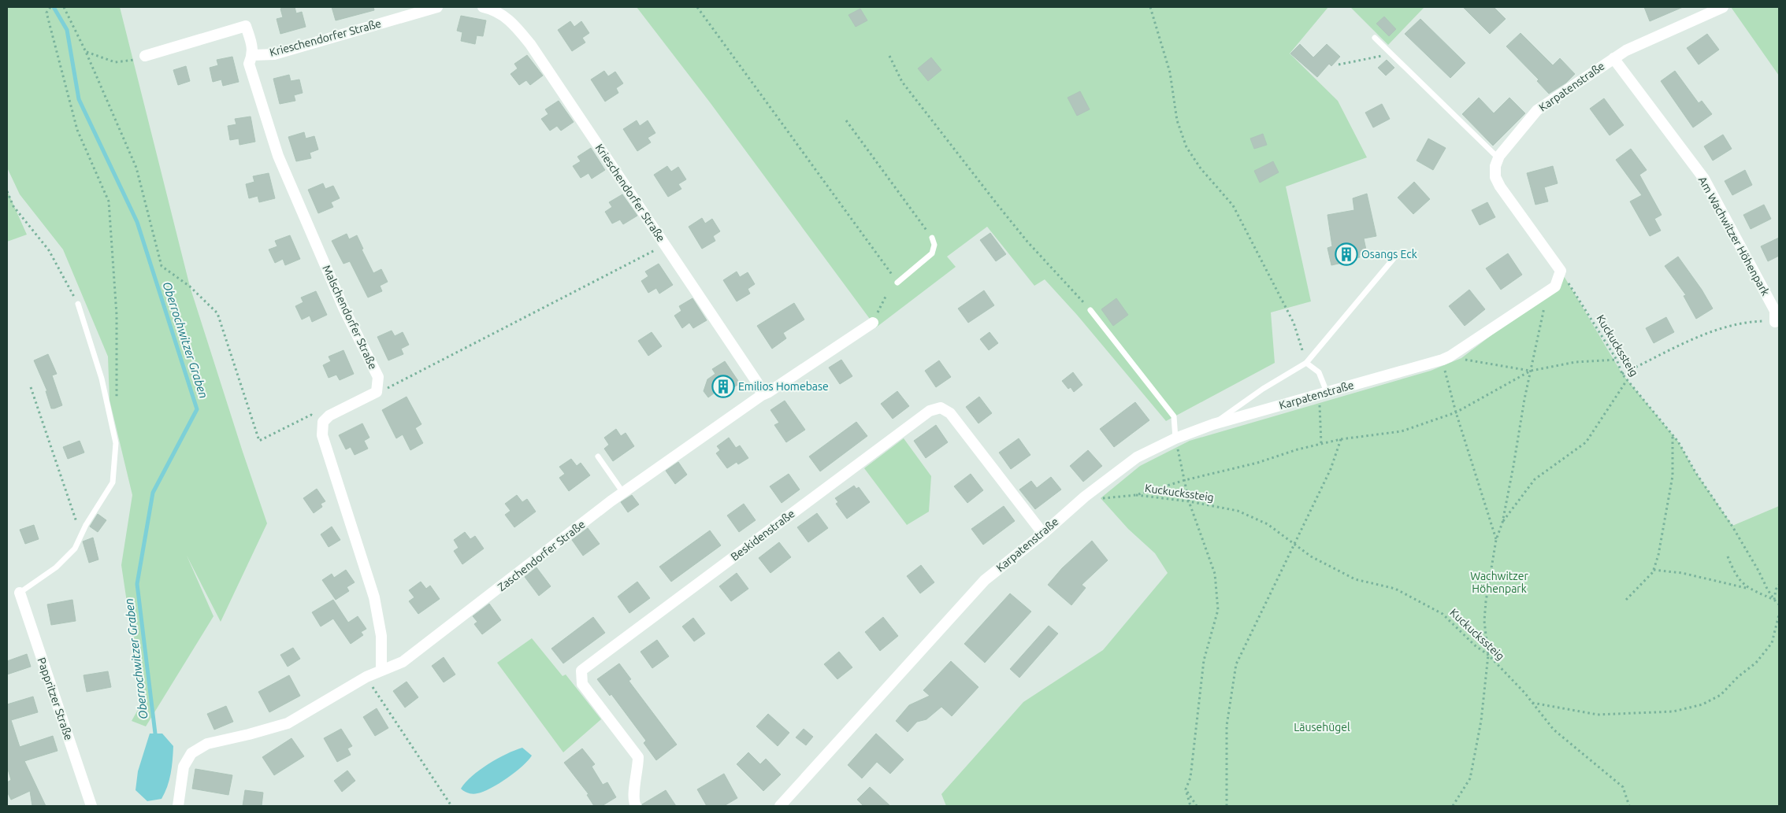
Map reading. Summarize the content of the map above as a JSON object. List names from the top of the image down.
{
  "streets": {
    "street": [
      "Krieschendorfer Straße",
      "Karpatenstraße",
      "Am Wachwitzer Höhenpark",
      "Malschendorfer Straße",
      "Beskidenstraße",
      "Zaschendorfer Straße",
      "Pappritzer Straße"
    ],
    "path": ["Kuckuckssteig"]
  },
  "crossings": [
    ["Krieschendorfer Straße", "Malschendorfer Straße"],
    ["Krieschendorfer Straße", "Zaschendorfer Straße"],
    ["Karpatenstraße", "Am Wachwitzer Höhenpark"],
    ["Karpatenstraße", "Kuckuckssteig"],
    ["Karpatenstraße", "Beskidenstraße"]
  ],
  "water": ["Oberrochwitzer Graben"],
  "parks": ["Wachwitzer Höhenpark", "Läusehügel"],
  "places": {
    "building": ["Osangs Eck", "Emilios Homebase"]
  }
}
